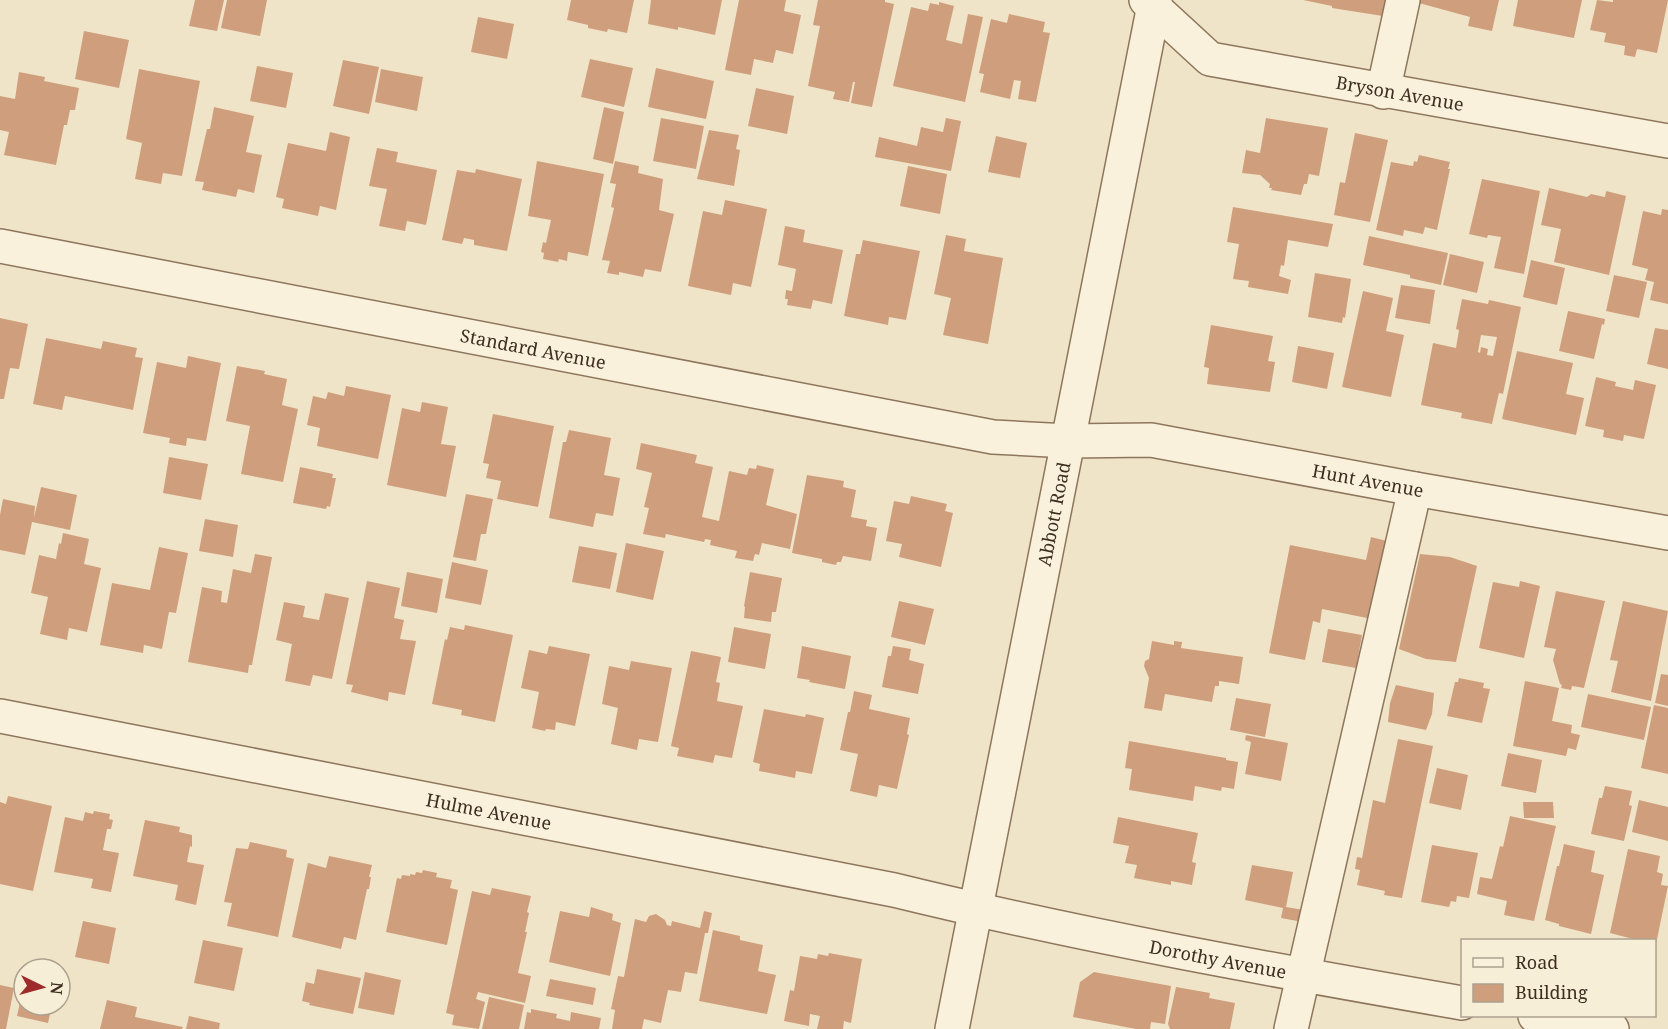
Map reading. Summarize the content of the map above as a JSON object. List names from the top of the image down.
{
  "streets": {
    "street": [
      "Bryson Avenue",
      "Standard Avenue",
      "Hunt Avenue",
      "Abbott Road",
      "Hulme Avenue",
      "Dorothy Avenue"
    ]
  },
  "crossings": [
    ["Bryson Avenue", "Abbott Road"],
    ["Standard Avenue", "Hunt Avenue"],
    ["Standard Avenue", "Abbott Road"],
    ["Hunt Avenue", "Abbott Road"],
    ["Abbott Road", "Hulme Avenue"],
    ["Abbott Road", "Dorothy Avenue"],
    ["Hulme Avenue", "Dorothy Avenue"]
  ],
  "legend": ["Road", "Building"],
  "north": "right"
}
